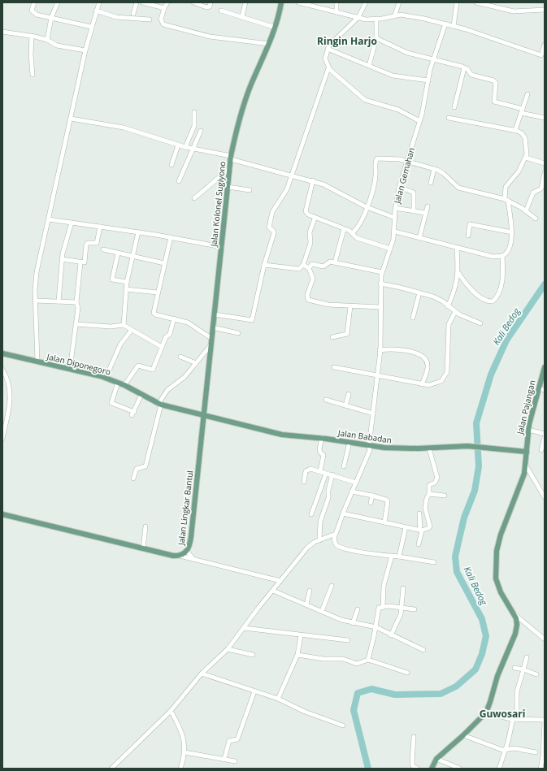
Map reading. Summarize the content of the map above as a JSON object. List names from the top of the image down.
{
  "streets": {
    "main road": [
      "Jalan Kolonel Sugiyono",
      "Jalan Diponegoro",
      "Jalan Pajangan",
      "Jalan Babadan",
      "Jalan Lingkar Bantul"
    ],
    "street": ["Jalan Gemahan"]
  },
  "crossings": [
    ["Jalan Gemahan", "Jalan Babadan"],
    ["Jalan Kolonel Sugiyono", "Jalan Diponegoro"],
    ["Jalan Kolonel Sugiyono", "Jalan Babadan"],
    ["Jalan Kolonel Sugiyono", "Jalan Lingkar Bantul"],
    ["Jalan Diponegoro", "Jalan Babadan"],
    ["Jalan Diponegoro", "Jalan Lingkar Bantul"],
    ["Jalan Pajangan", "Jalan Babadan"],
    ["Jalan Babadan", "Jalan Lingkar Bantul"]
  ],
  "districts": ["Ringin Harjo", "Guwosari"],
  "water": ["Kali Bedog"]
}
